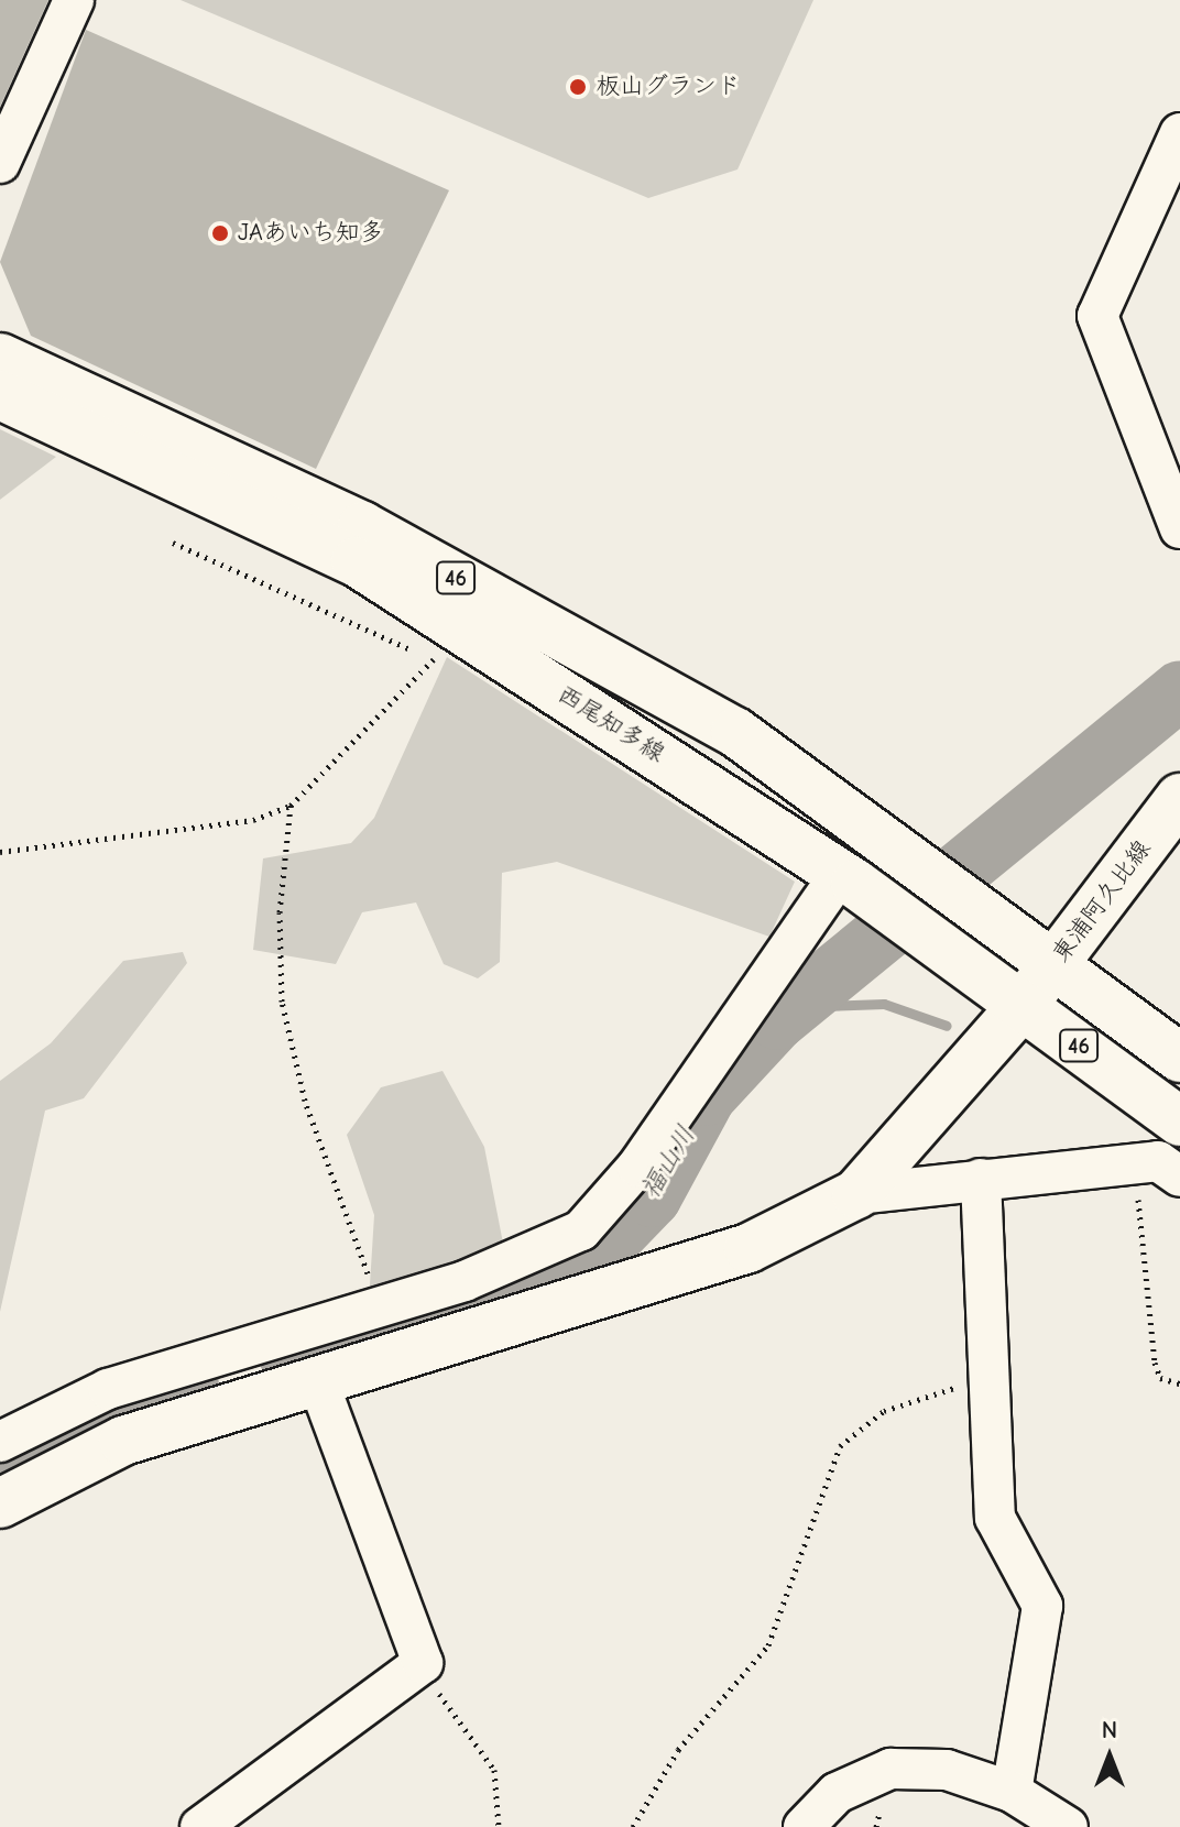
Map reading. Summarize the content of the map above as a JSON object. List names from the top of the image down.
{
  "streets": {
    "main road": ["46", "西尾知多線", "東浦阿久比線"]
  },
  "crossings": [
    ["西尾知多線", "東浦阿久比線"]
  ],
  "water": ["福山川"],
  "places": ["板山グランド", "JAあいち知多"],
  "north": "top"
}
